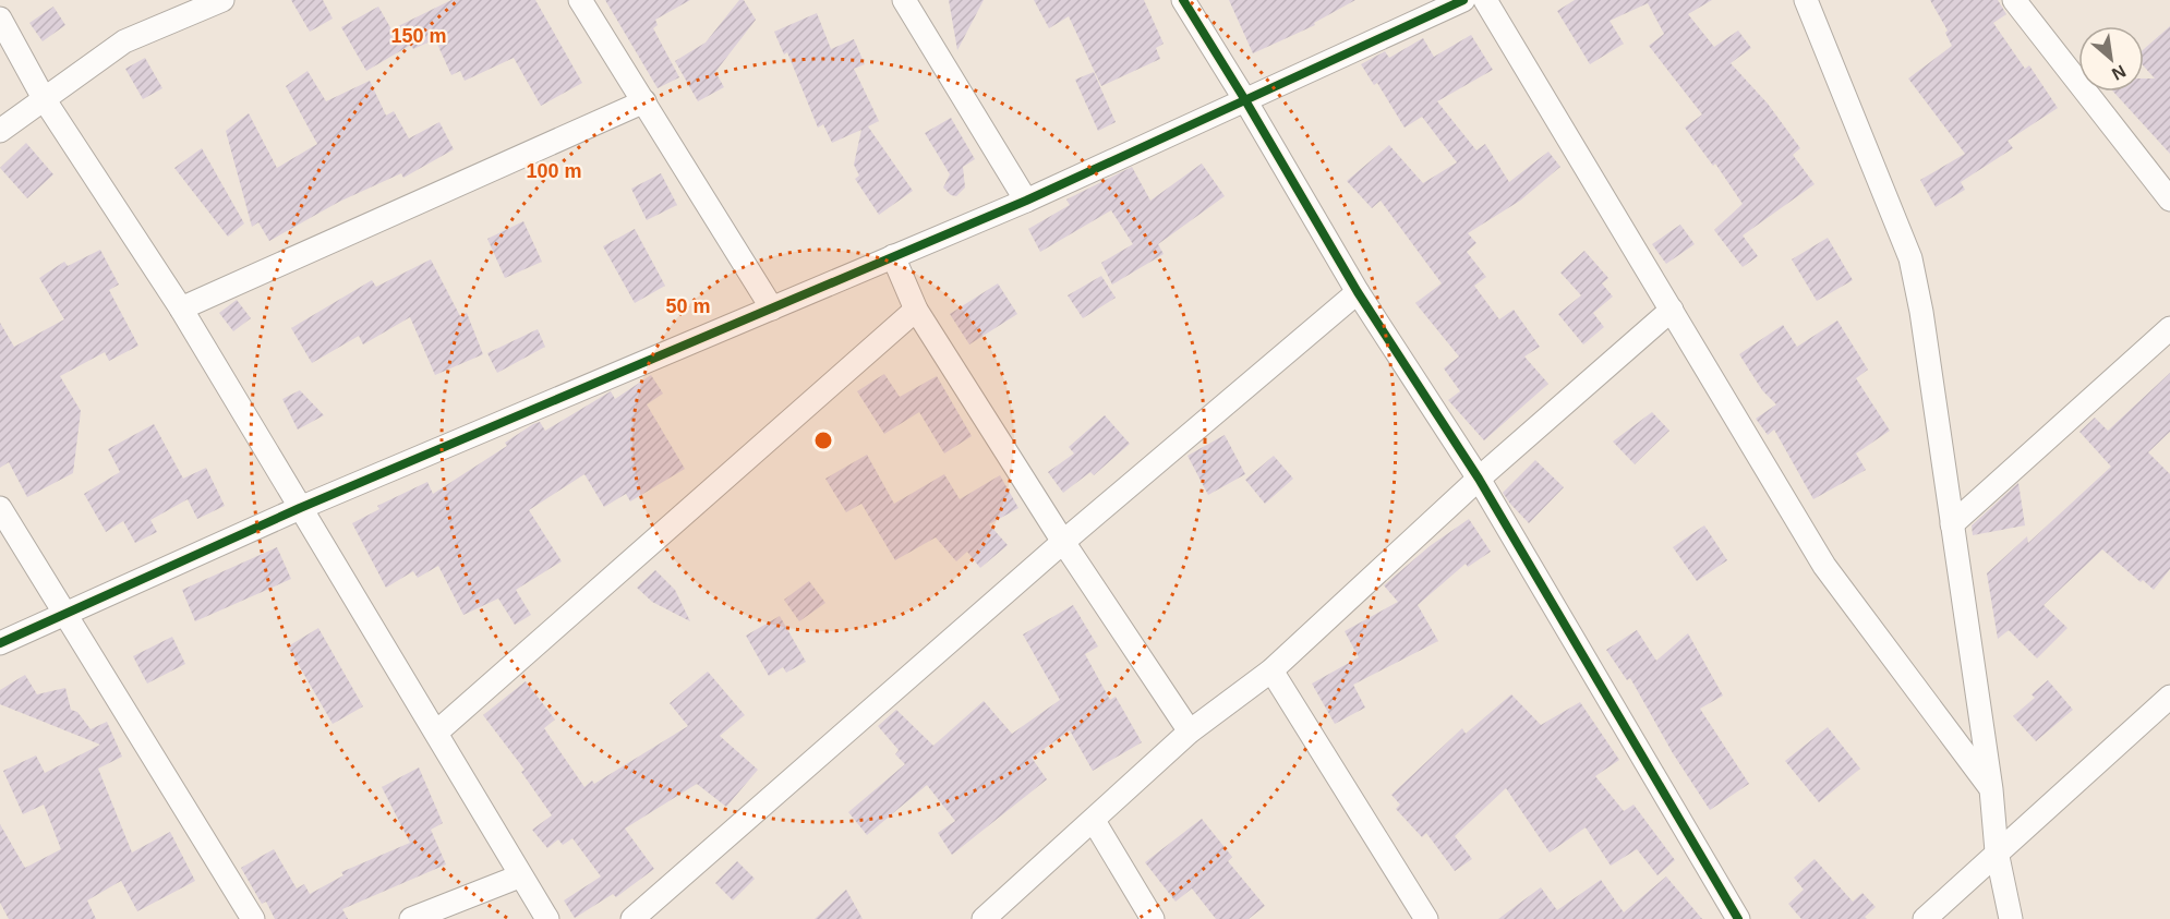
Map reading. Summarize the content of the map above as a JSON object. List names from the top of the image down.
{
  "north": "bottom right",
  "rings": ["150 m", "100 m", "50 m"]
}
